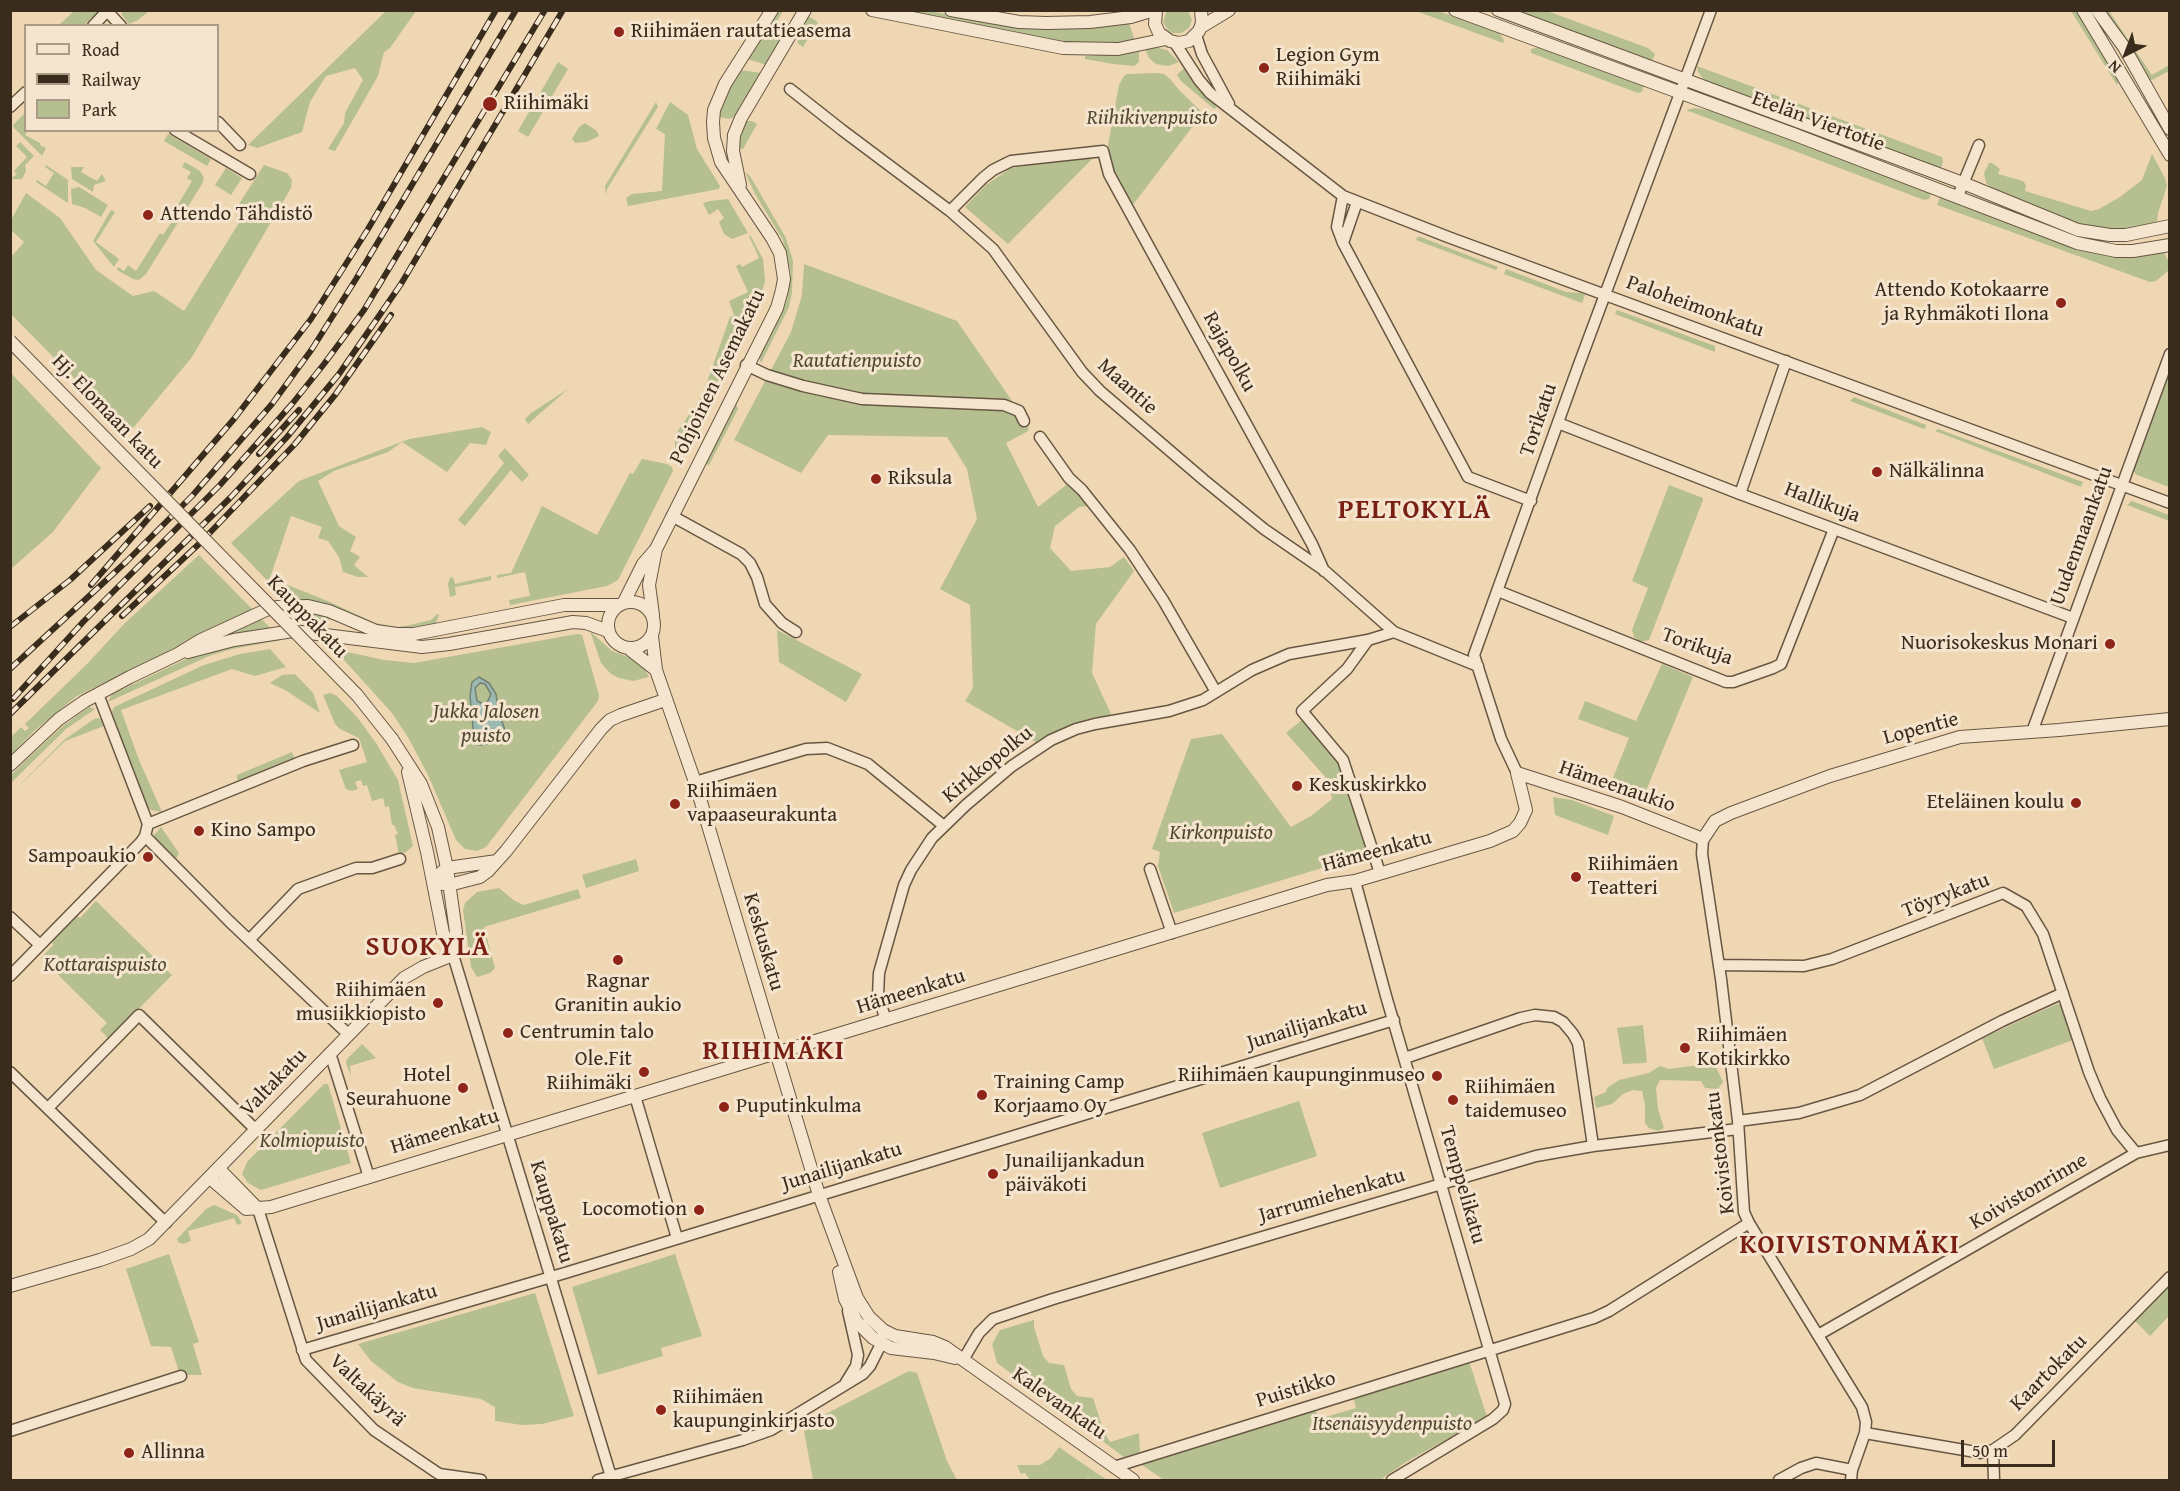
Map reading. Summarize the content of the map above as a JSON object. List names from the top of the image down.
{
  "streets": {
    "street": [
      "Etelän Viertotie",
      "Paloheimonkatu",
      "Rajapolku",
      "Pohjoinen Asemakatu",
      "Maantie",
      "Hj. Elomaan katu",
      "Torikatu",
      "Hallikuja",
      "Uudenmaankatu",
      "Kauppakatu",
      "Torikuja",
      "Lopentie",
      "Kirkkopolku",
      "Hämeenaukio",
      "Hämeenkatu",
      "Töyrykatu",
      "Keskuskatu",
      "Junailijankatu",
      "Valtakatu",
      "Koivistonkatu",
      "Temppelikatu",
      "Koivistonrinne",
      "Jarrumiehenkatu",
      "Kaartokatu",
      "Puistikko",
      "Valtakäyrä",
      "Kalevankatu"
    ]
  },
  "crossings": [
    ["Etelän Viertotie", "Torikatu"],
    ["Paloheimonkatu", "Torikatu"],
    ["Paloheimonkatu", "Uudenmaankatu"],
    ["Rajapolku", "Maantie"],
    ["Pohjoinen Asemakatu", "Keskuskatu"],
    ["Maantie", "Torikatu"],
    ["Maantie", "Kirkkopolku"],
    ["Hj. Elomaan katu", "Kauppakatu"],
    ["Torikatu", "Hallikuja"],
    ["Torikatu", "Torikuja"],
    ["Torikatu", "Hämeenaukio"],
    ["Torikatu", "Hämeenkatu"],
    ["Hallikuja", "Uudenmaankatu"],
    ["Hallikuja", "Torikuja"],
    ["Uudenmaankatu", "Lopentie"],
    ["Kauppakatu", "Hämeenkatu"],
    ["Kauppakatu", "Junailijankatu"],
    ["Kauppakatu", "Valtakatu"],
    ["Lopentie", "Hämeenaukio"],
    ["Lopentie", "Koivistonkatu"],
    ["Kirkkopolku", "Hämeenkatu"],
    ["Hämeenaukio", "Hämeenkatu"],
    ["Hämeenaukio", "Koivistonkatu"],
    ["Hämeenkatu", "Keskuskatu"],
    ["Hämeenkatu", "Temppelikatu"],
    ["Hämeenkatu", "Valtakäyrä"],
    ["Töyrykatu", "Koivistonkatu"],
    ["Töyrykatu", "Koivistonrinne"],
    ["Töyrykatu", "Jarrumiehenkatu"],
    ["Keskuskatu", "Junailijankatu"],
    ["Keskuskatu", "Kalevankatu"],
    ["Junailijankatu", "Temppelikatu"],
    ["Junailijankatu", "Valtakäyrä"],
    ["Koivistonkatu", "Koivistonrinne"],
    ["Koivistonkatu", "Jarrumiehenkatu"],
    ["Koivistonkatu", "Puistikko"],
    ["Temppelikatu", "Jarrumiehenkatu"],
    ["Temppelikatu", "Puistikko"],
    ["Jarrumiehenkatu", "Kalevankatu"],
    ["Puistikko", "Kalevankatu"]
  ],
  "districts": [
    "PELTOKYLÄ",
    "SUOKYLÄ",
    "RIIHIMÄKI",
    "KOIVISTONMÄKI"
  ],
  "parks": [
    "Riihikivenpuisto",
    "Rautatienpuisto",
    "Jukka Jalosen puisto",
    "Kirkonpuisto",
    "Kottaraispuisto",
    "Kolmiopuisto",
    "Itsenäisyydenpuisto"
  ],
  "places": [
    "Riihimäen rautatieasema",
    "Legion Gym Riihimäki",
    "Riihimäki",
    "Attendo Tähdistö",
    "Attendo Kotokaarre ja Ryhmäkoti Ilona",
    "Nälkälinna",
    "Riksula",
    "Nuorisokeskus Monari",
    "Keskuskirkko",
    "Eteläinen koulu",
    "Riihimäen vapaaseurakunta",
    "Kino Sampo",
    "Sampoaukio",
    "Riihimäen Teatteri",
    "Ragnar Granitin aukio",
    "Riihimäen musiikkiopisto",
    "Centrumin talo",
    "Riihimäen Kotikirkko",
    "Ole.Fit Riihimäki",
    "Riihimäen kaupunginmuseo",
    "Hotel Seurahuone",
    "Training Camp Korjaamo Oy",
    "Riihimäen taidemuseo",
    "Puputinkulma",
    "Junailijankadun päiväkoti",
    "Locomotion",
    "Riihimäen kaupunginkirjasto",
    "Allinna"
  ],
  "legend": ["Road", "Railway", "Park"],
  "scale_bar": "50 m",
  "north": "bottom left"
}
